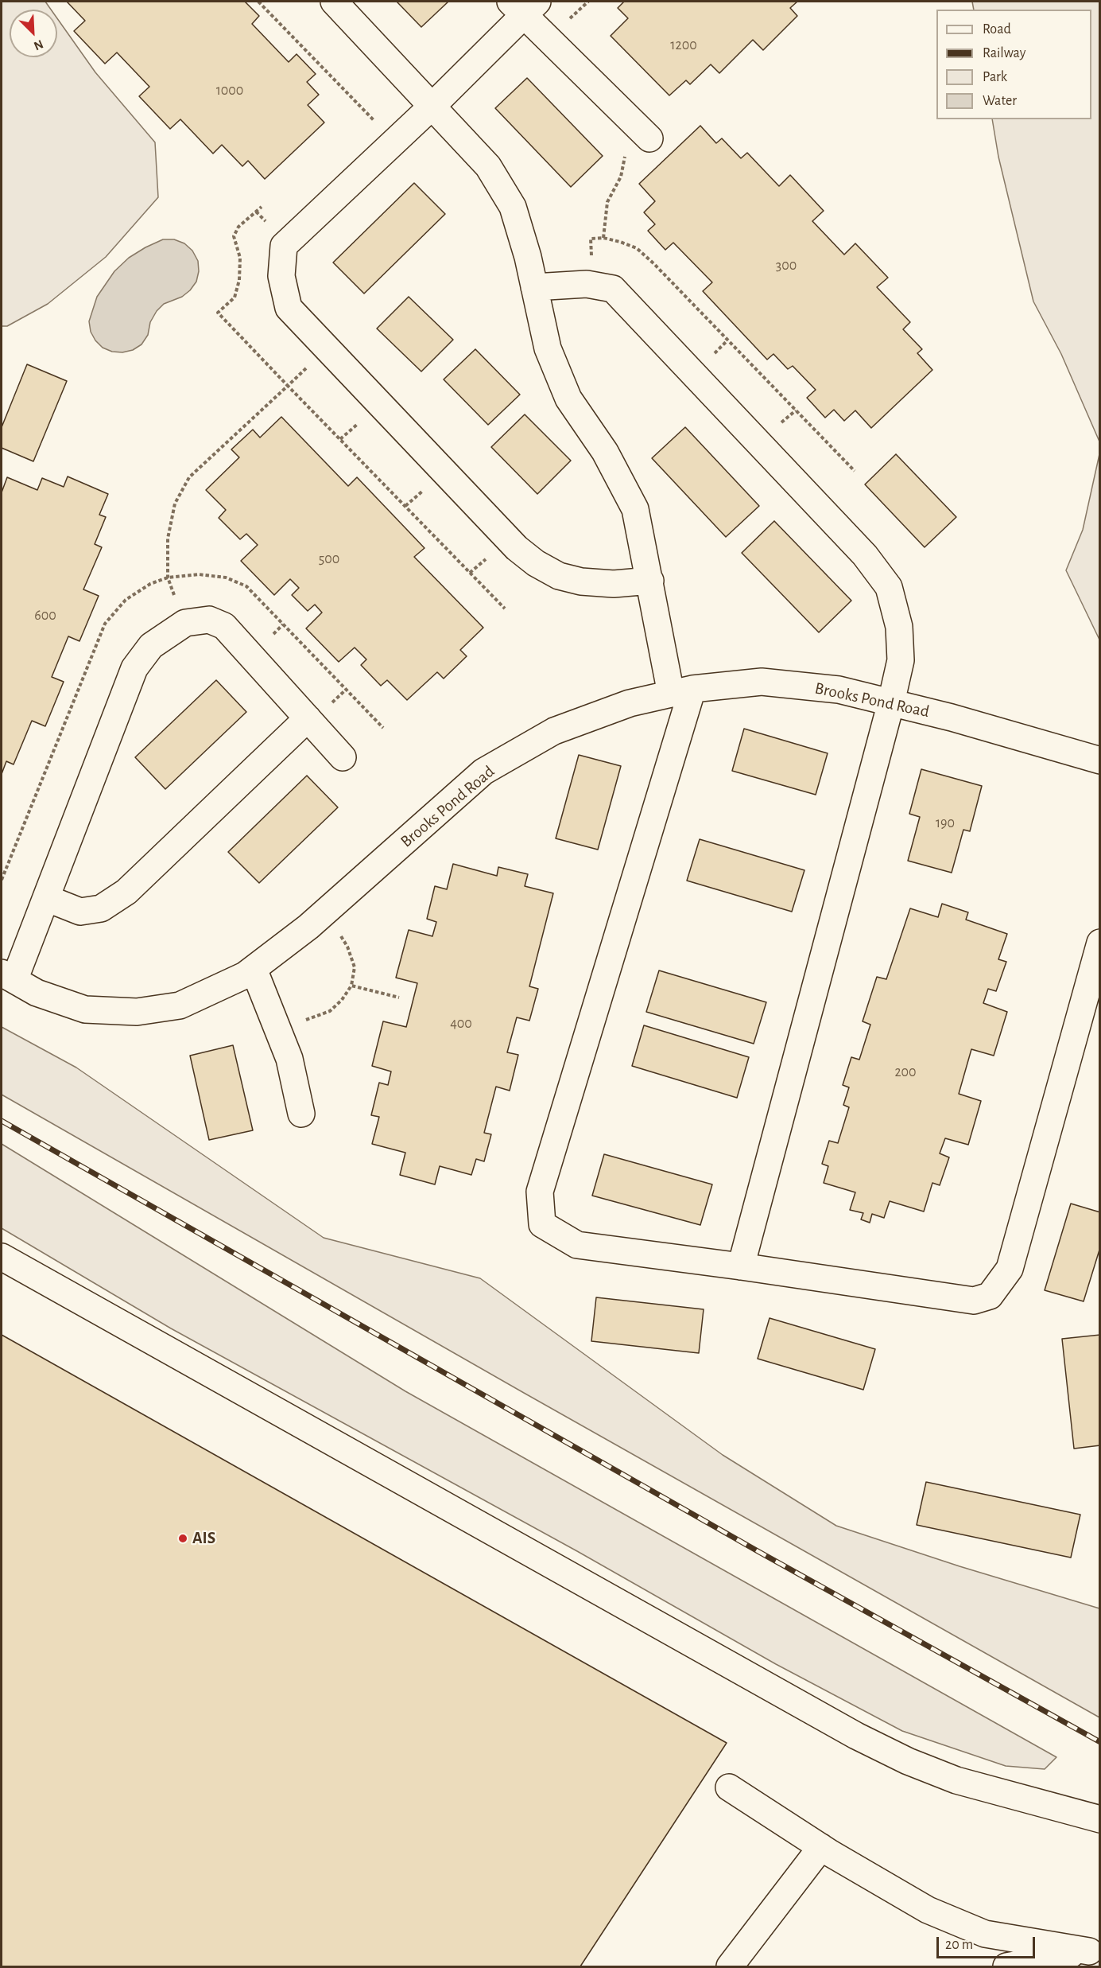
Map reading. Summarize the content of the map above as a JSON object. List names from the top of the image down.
{
  "streets": {
    "street": ["Brooks Pond Road"]
  },
  "places": ["AIS"],
  "house_numbers": [
    "1200",
    "1000",
    "300",
    "500",
    "600",
    "190",
    "400",
    "200"
  ],
  "legend": [
    "Road",
    "Railway",
    "Park",
    "Water"
  ],
  "scale_bar": "20 m",
  "north": "bottom right"
}
